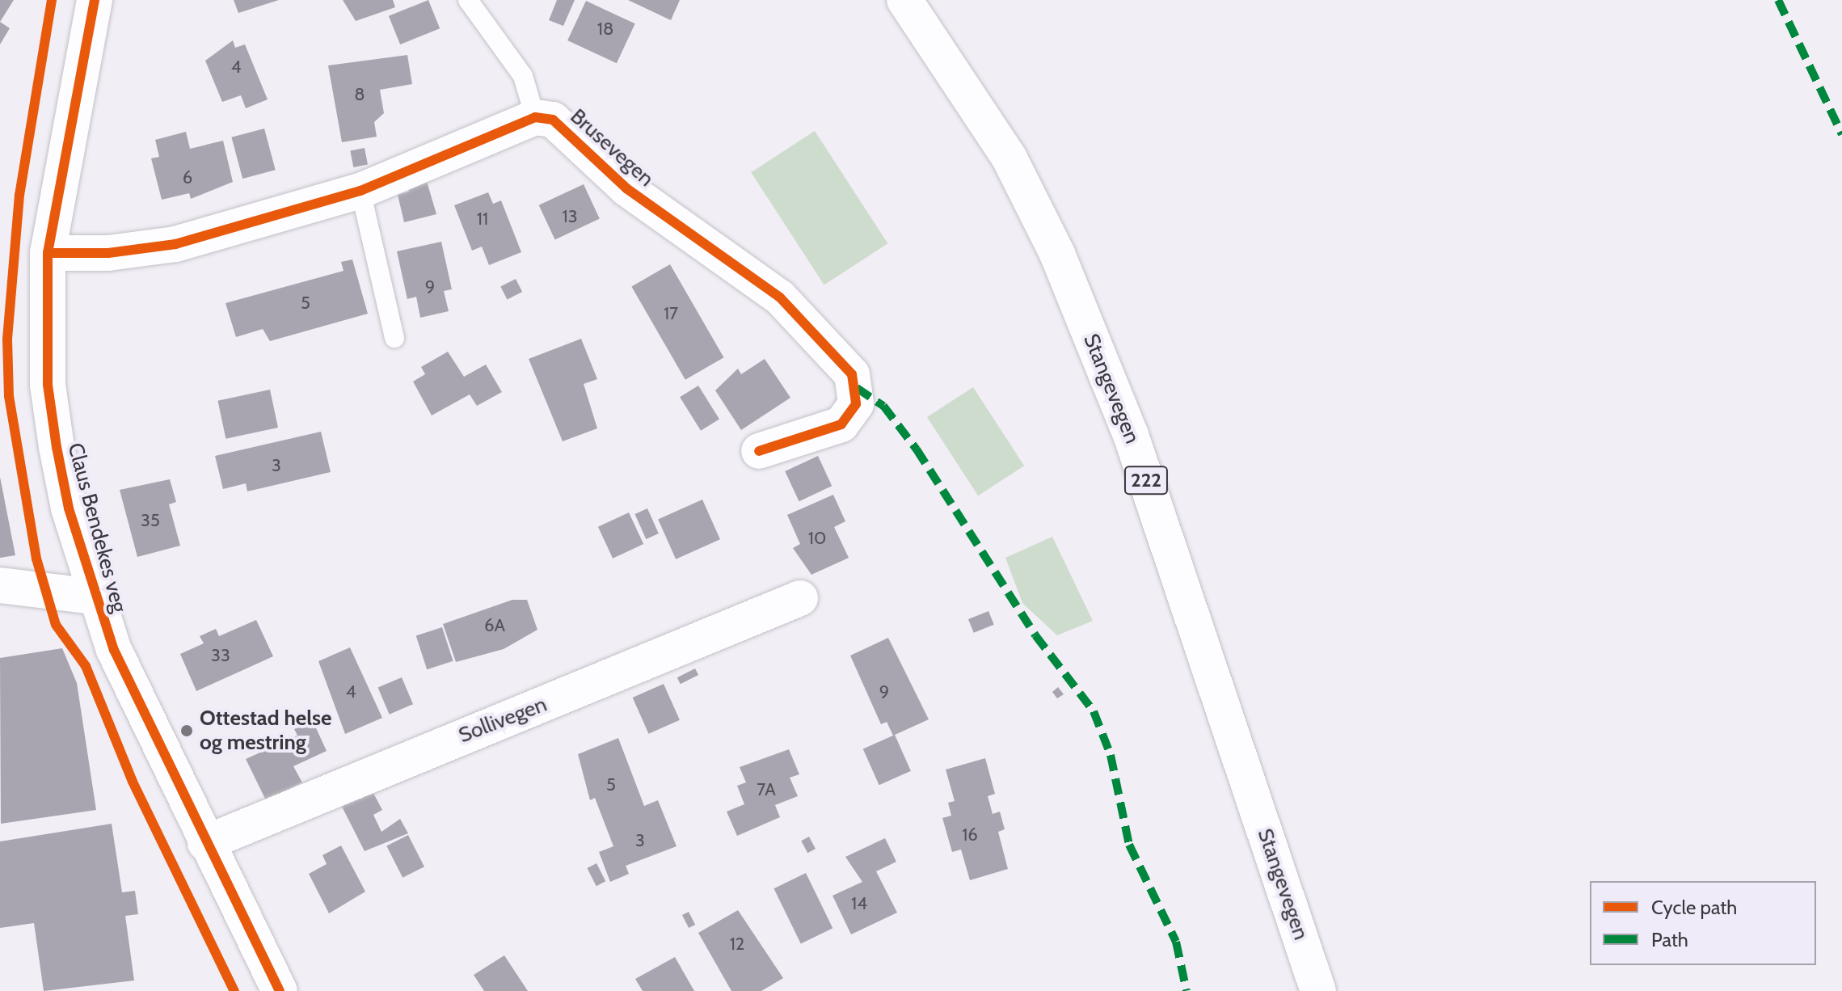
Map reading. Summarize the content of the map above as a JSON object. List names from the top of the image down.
{
  "streets": {
    "street": [
      "Brusevegen",
      "Stangevegen",
      "222",
      "Claus Bendekes veg",
      "Sollivegen"
    ]
  },
  "crossings": [
    ["Brusevegen", "Claus Bendekes veg"],
    ["Claus Bendekes veg", "Sollivegen"]
  ],
  "places": ["Ottestad helse og mestring"],
  "house_numbers": [
    "18",
    "4",
    "8",
    "6",
    "13",
    "11",
    "9",
    "5",
    "17",
    "3",
    "35",
    "10",
    "6A",
    "33",
    "4",
    "9",
    "5",
    "7A",
    "16",
    "3",
    "14",
    "12"
  ],
  "legend": ["Cycle path", "Path"]
}
